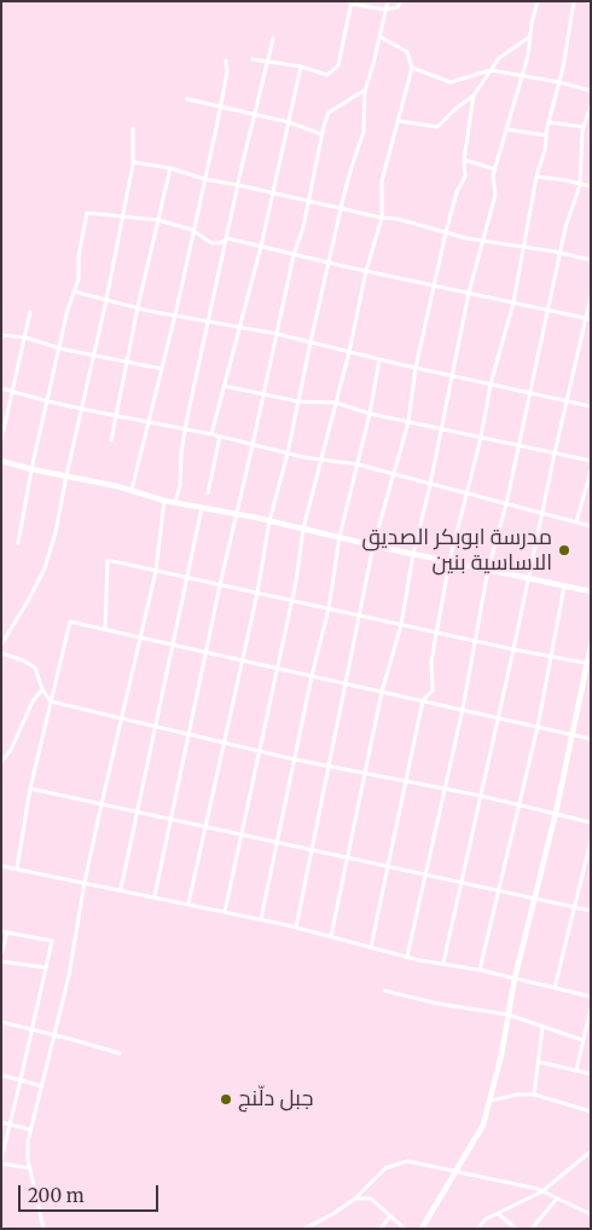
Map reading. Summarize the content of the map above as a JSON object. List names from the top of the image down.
{
  "places": ["مدرسة ابوبكر الصديق الاساسية بنين", "جبل دلّنج"],
  "scale_bar": "200 m"
}
